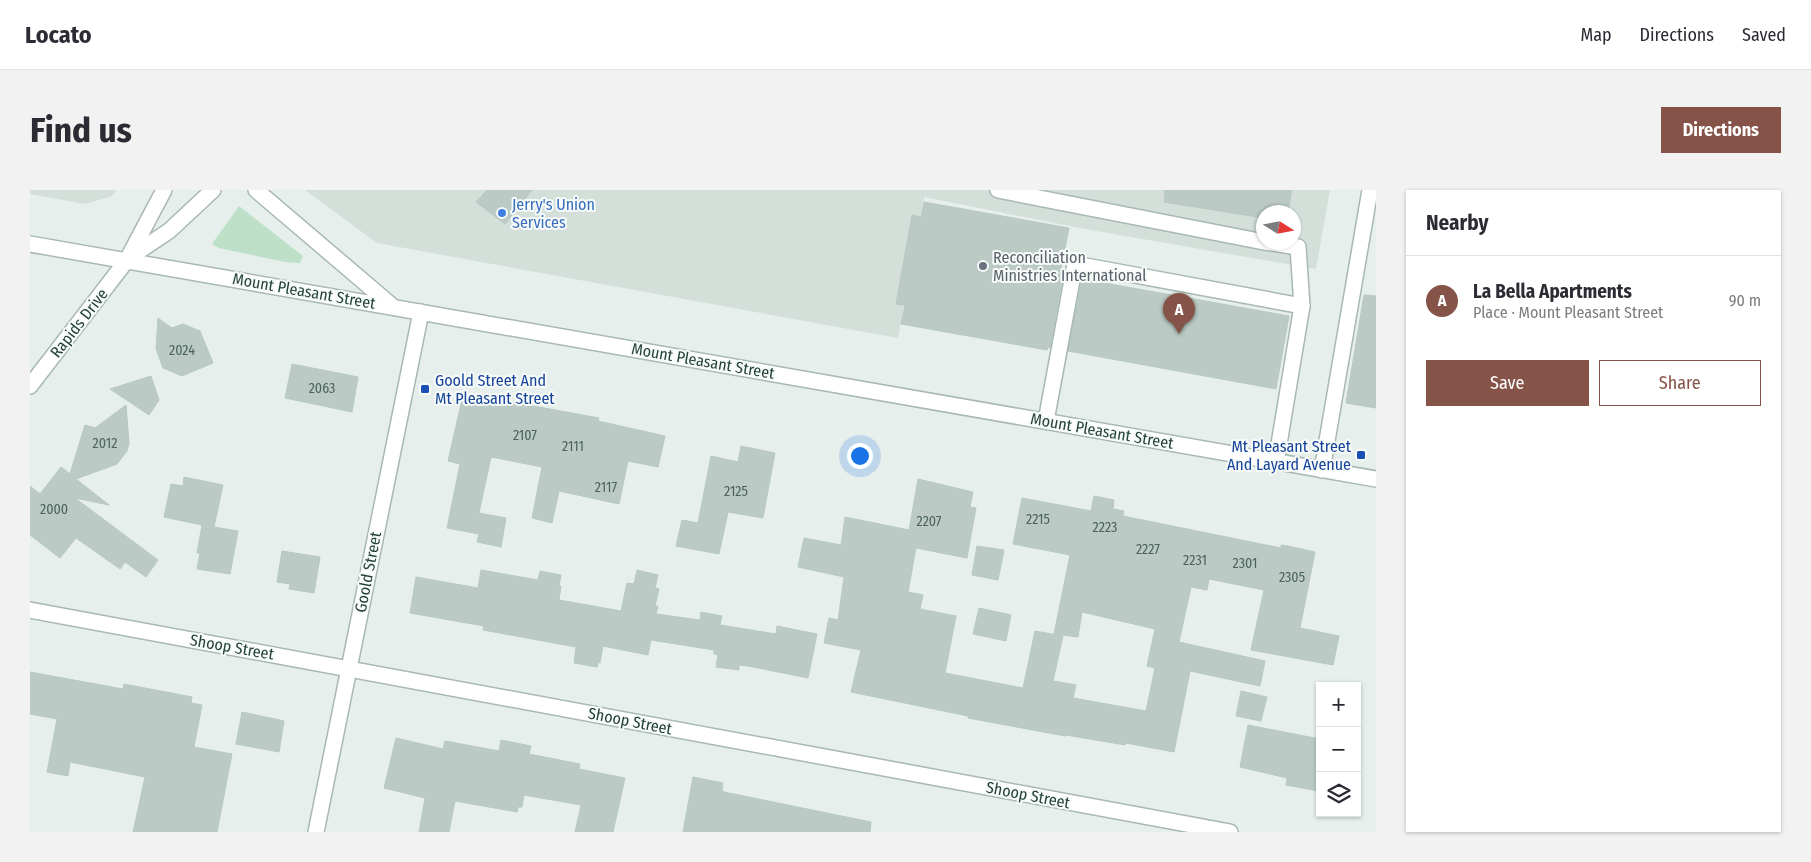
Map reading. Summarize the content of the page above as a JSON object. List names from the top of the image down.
{
  "streets": {
    "street": [
      "Mount Pleasant Street",
      "Rapids Drive",
      "Goold Street",
      "Shoop Street"
    ]
  },
  "crossings": [
    ["Mount Pleasant Street", "Rapids Drive"],
    ["Mount Pleasant Street", "Goold Street"],
    ["Goold Street", "Shoop Street"]
  ],
  "places": {
    "other": ["Jerry's Union Services", "Reconciliation Ministries International"],
    "transit": ["Goold Street And Mt Pleasant Street", "Mt Pleasant Street And Layard Avenue"]
  },
  "house_numbers": [
    "2024",
    "2063",
    "2107",
    "2012",
    "2111",
    "2117",
    "2125",
    "2000",
    "2215",
    "2207",
    "2223",
    "2227",
    "2231",
    "2301",
    "2305"
  ],
  "north": "right",
  "page": {
    "header": "Locato",
    "nav": ["Map", "Directions", "Saved"],
    "buttons": [
      "Directions",
      ["Save", "Share"]
    ],
    "title": "Find us",
    "heading": "Nearby",
    "list": [
      {
        "mark": "A",
        "name": "La Bella Apartments",
        "note": "Place · Mount Pleasant Street",
        "value": "90 m"
      }
    ],
    "pins": "A",
    "map_buttons": ["+", "−"]
  }
}
